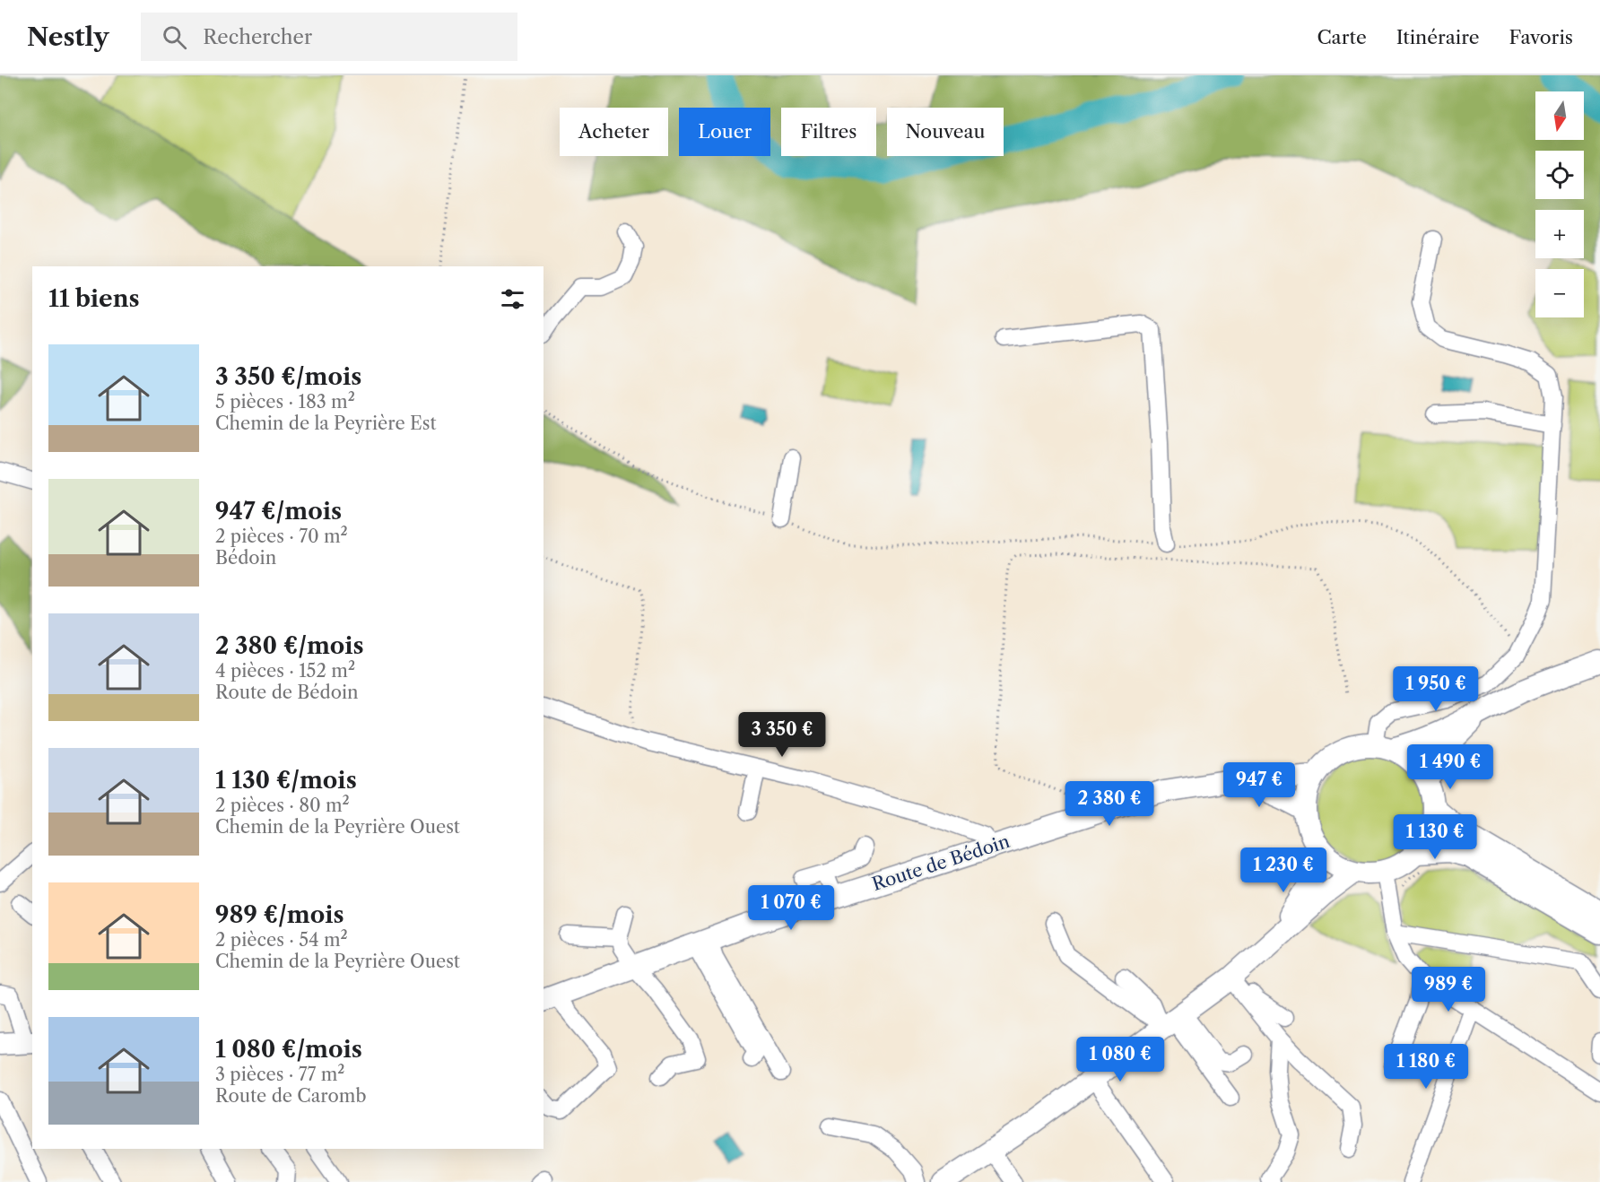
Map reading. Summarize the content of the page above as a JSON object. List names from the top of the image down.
{
  "streets": {
    "main road": ["Route de Bédoin"]
  },
  "north": "bottom",
  "page": {
    "header": "Nestly",
    "search": "Rechercher",
    "nav": ["Carte", "Itinéraire", "Favoris"],
    "map_buttons": ["+", "−"],
    "chip": [
      "Acheter",
      "Louer",
      "Filtres",
      "Nouveau"
    ],
    "heading": "11 biens",
    "list": [
      {
        "name": "3 350 €/mois",
        "note": "5 pièces · 183 m² · Chemin de la Peyrière Est"
      },
      {
        "name": "947 €/mois",
        "note": "2 pièces · 70 m² · Bédoin"
      },
      {
        "name": "2 380 €/mois",
        "note": "4 pièces · 152 m² · Route de Bédoin"
      },
      {
        "name": "1 130 €/mois",
        "note": "2 pièces · 80 m² · Chemin de la Peyrière Ouest"
      },
      {
        "name": "989 €/mois",
        "note": "2 pièces · 54 m² · Chemin de la Peyrière Ouest"
      },
      {
        "name": "1 080 €/mois",
        "note": "3 pièces · 77 m² · Route de Caromb"
      }
    ],
    "price": [
      "1 950 €",
      "3 350 €",
      "1 490 €",
      "947 €",
      "2 380 €",
      "1 130 €",
      "1 230 €",
      "1 070 €",
      "989 €",
      "1 080 €",
      "1 180 €"
    ]
  }
}
